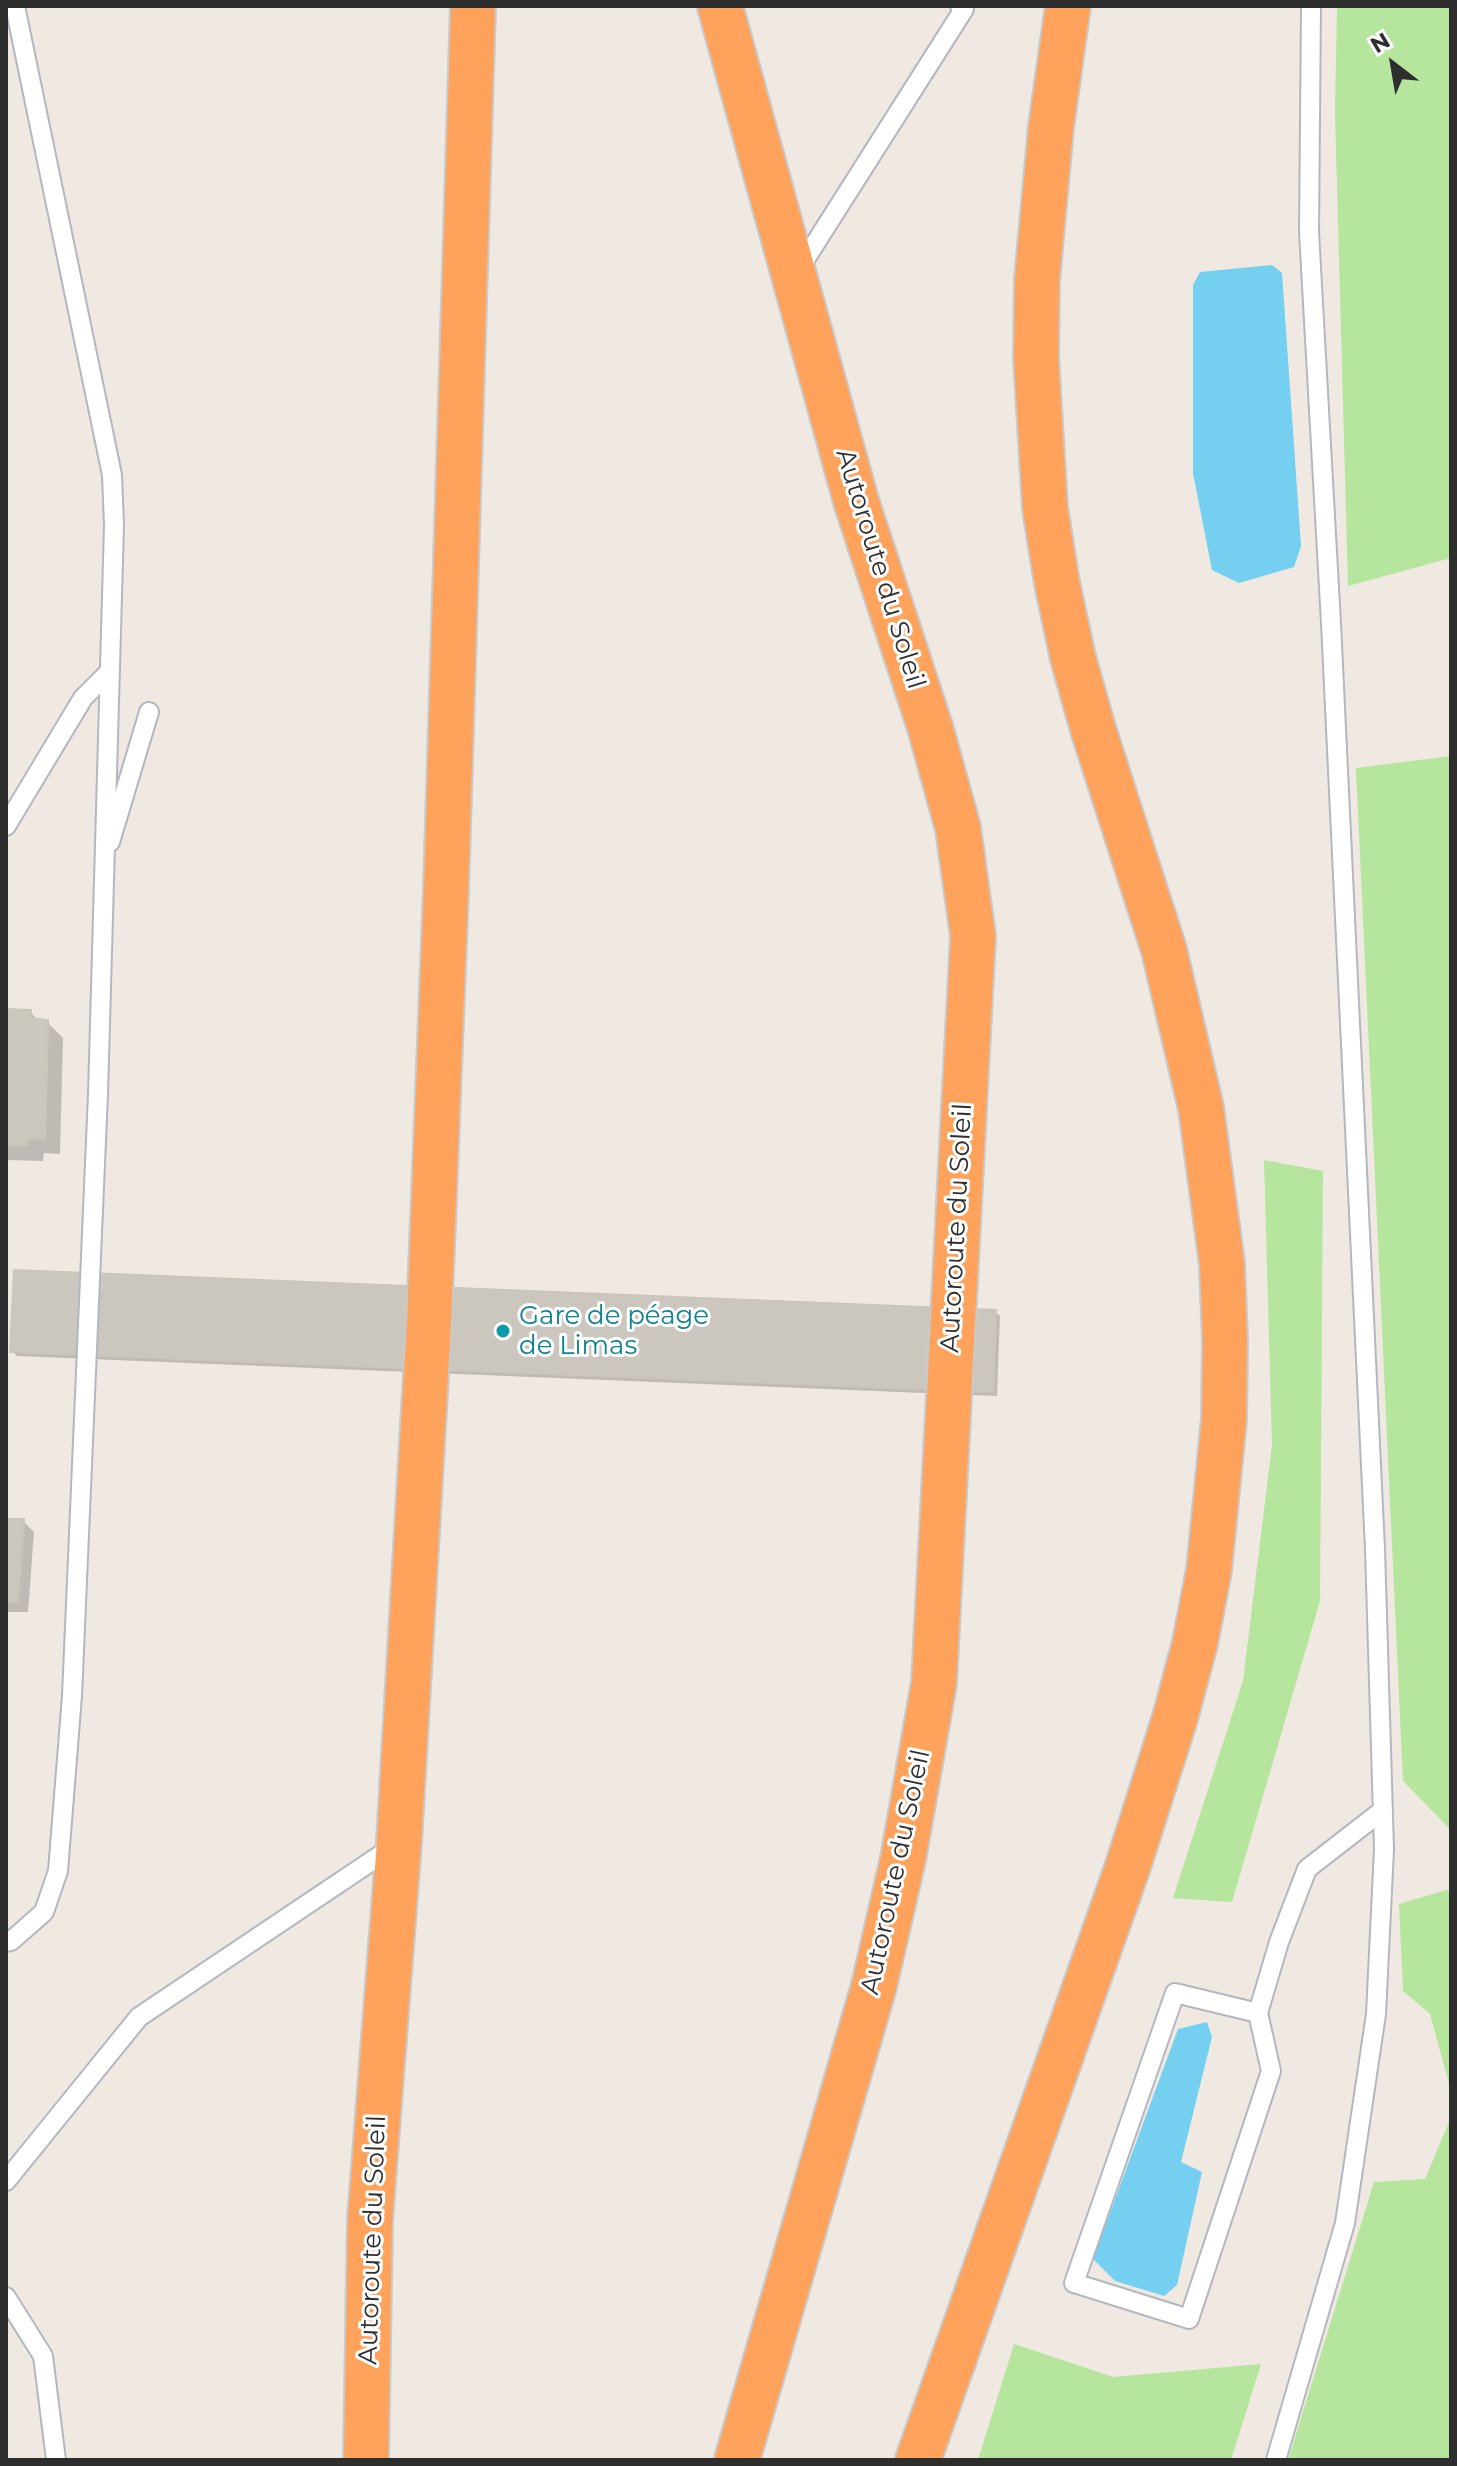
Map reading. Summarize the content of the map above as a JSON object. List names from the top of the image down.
{
  "streets": {
    "highway": ["Autoroute du Soleil"]
  },
  "places": ["Gare de péage de Limas"],
  "north": "top left"
}
